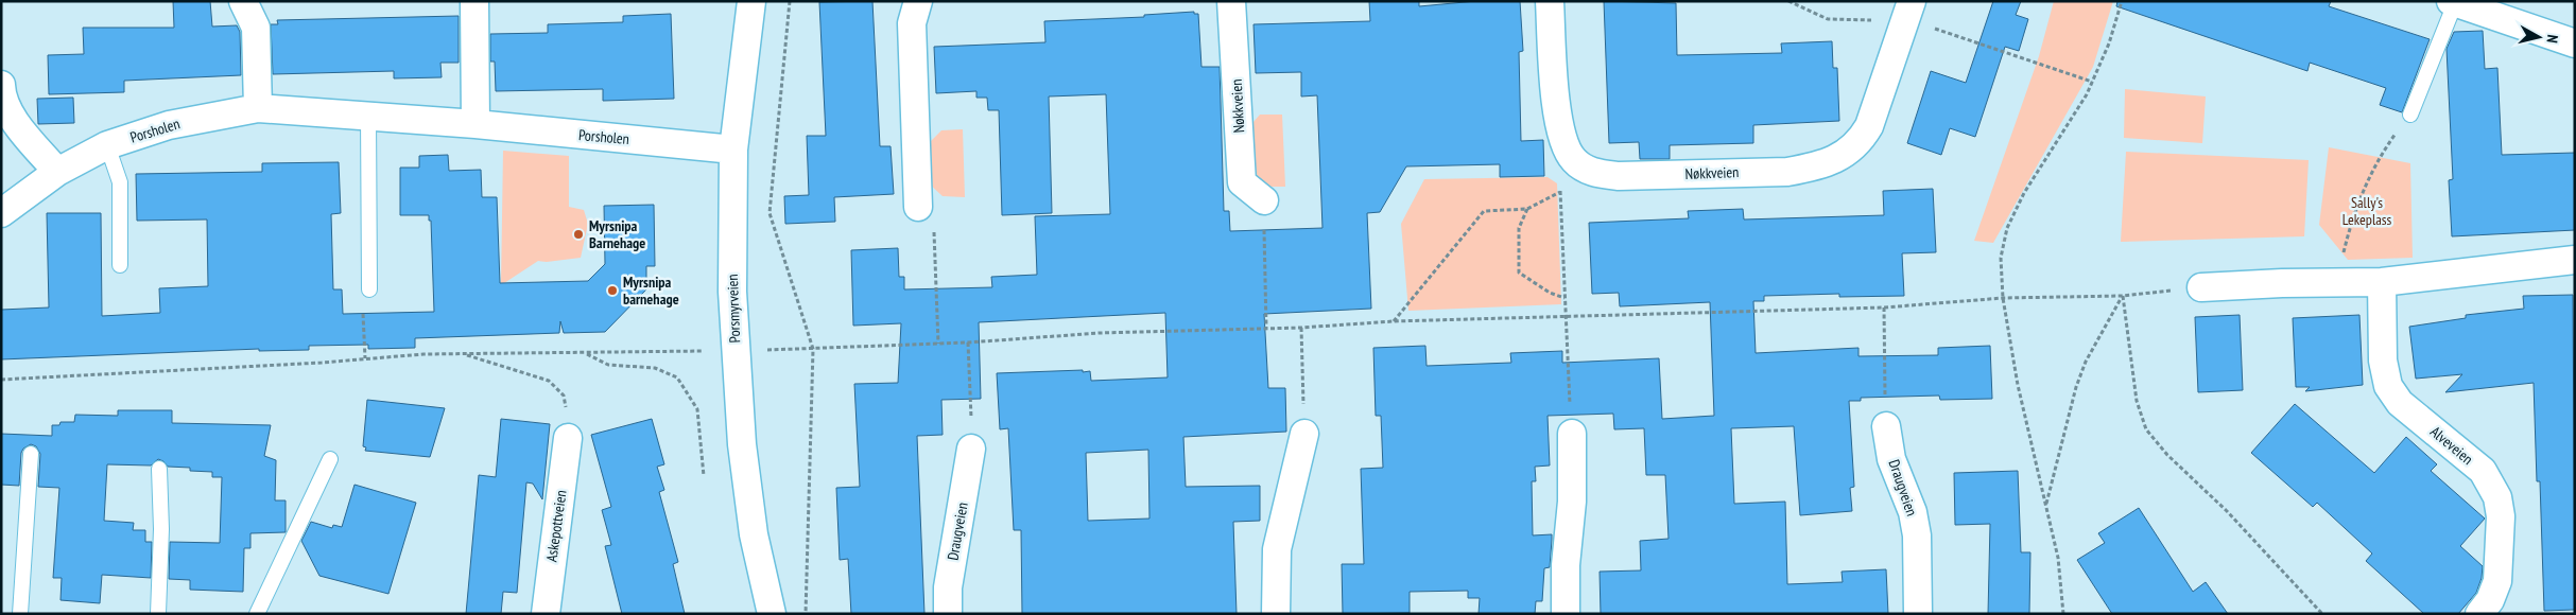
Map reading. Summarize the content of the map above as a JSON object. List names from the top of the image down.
{
  "streets": {
    "street": [
      "Nøkkveien",
      "Porsholen",
      "Porsmyrveien",
      "Alveveien",
      "Draugveien",
      "Askepottveien"
    ]
  },
  "crossings": [
    ["Porsholen", "Porsmyrveien"]
  ],
  "parks": ["Sally's Lekeplass"],
  "places": ["Myrsnipa Barnehage", "Myrsnipa barnehage"],
  "north": "right"
}
